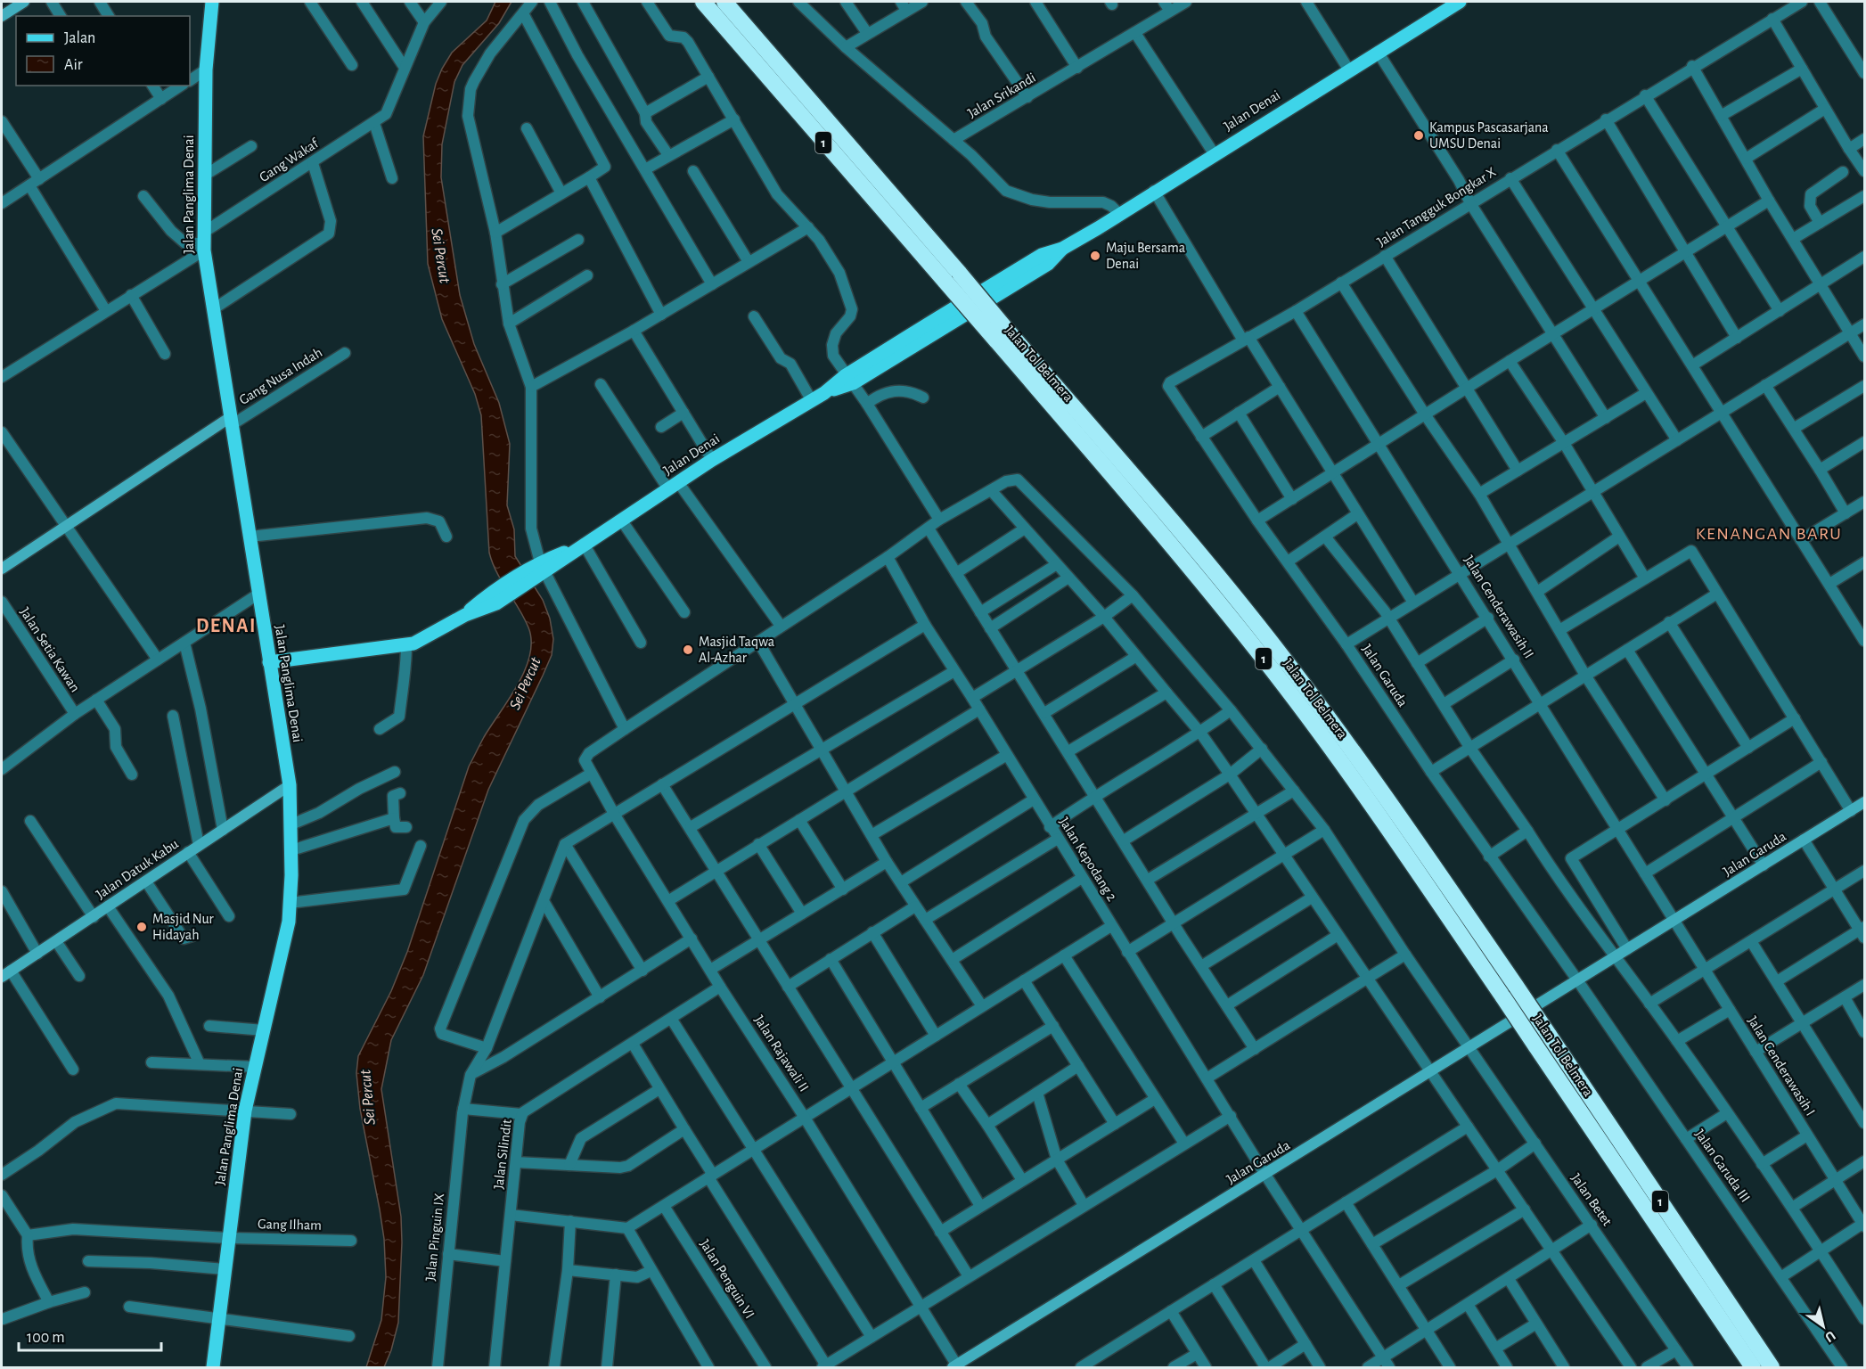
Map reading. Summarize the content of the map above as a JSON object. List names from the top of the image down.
{
  "streets": {
    "highway": ["1", "Jalan Tol Belmera"],
    "main road": ["Jalan Denai", "Jalan Panglima Denai"],
    "street": [
      "Jalan Srikandi",
      "Gang Wakaf",
      "Jalan Tangguk Bongkar X",
      "Gang Nusa Indah",
      "Jalan Cenderawasih II",
      "Jalan Setia Kawan",
      "Jalan Garuda",
      "Jalan Kepodang 2",
      "Jalan Datuk Kabu",
      "Jalan Rajawali II",
      "Jalan Cenderawasih I",
      "Jalan Silindit",
      "Jalan Garuda III",
      "Jalan Betet",
      "Gang Ilham",
      "Jalan Pinguin IX",
      "Jalan Penguin VI"
    ]
  },
  "crossings": [
    ["Jalan Denai", "Jalan Panglima Denai"],
    ["Gang Wakaf", "Jalan Panglima Denai"],
    ["Jalan Panglima Denai", "Gang Nusa Indah"],
    ["Jalan Panglima Denai", "Jalan Datuk Kabu"],
    ["Jalan Panglima Denai", "Gang Ilham"],
    ["Jalan Tangguk Bongkar X", "Jalan Cenderawasih II"],
    ["Jalan Tangguk Bongkar X", "Jalan Garuda"],
    ["Jalan Cenderawasih II", "Jalan Garuda"],
    ["Jalan Cenderawasih II", "Jalan Cenderawasih I"],
    ["Jalan Garuda", "Jalan Kepodang 2"],
    ["Jalan Garuda", "Jalan Rajawali II"],
    ["Jalan Garuda", "Jalan Cenderawasih I"],
    ["Jalan Garuda", "Jalan Garuda III"],
    ["Jalan Garuda", "Jalan Betet"],
    ["Jalan Kepodang 2", "Jalan Betet"],
    ["Jalan Rajawali II", "Jalan Silindit"],
    ["Jalan Rajawali II", "Jalan Betet"]
  ],
  "districts": ["KENANGAN BARU", "DENAI"],
  "water": ["Sei Percut"],
  "places": [
    "Kampus Pascasarjana UMSU Denai",
    "Maju Bersama Denai",
    "Masjid Taqwa Al-Azhar",
    "Masjid Nur Hidayah"
  ],
  "legend": ["Jalan", "Air"],
  "scale_bar": "100 m",
  "north": "bottom right"
}
